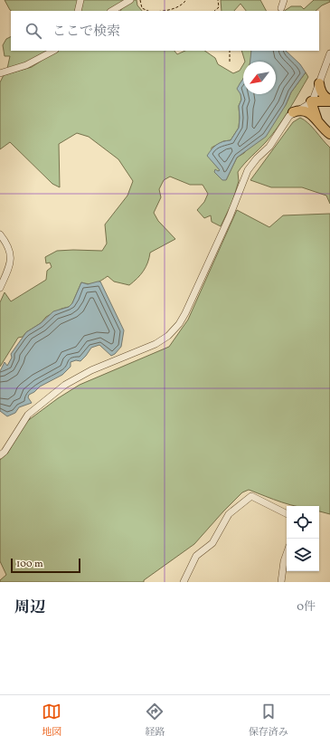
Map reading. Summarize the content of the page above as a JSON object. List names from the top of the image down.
{
  "scale_bar": "100 m",
  "north": "bottom left",
  "page": {
    "search": "ここで検索",
    "scale": "100 m",
    "heading": ["周辺", "0件"],
    "nav": ["地図", "経路", "保存済み"]
  }
}
